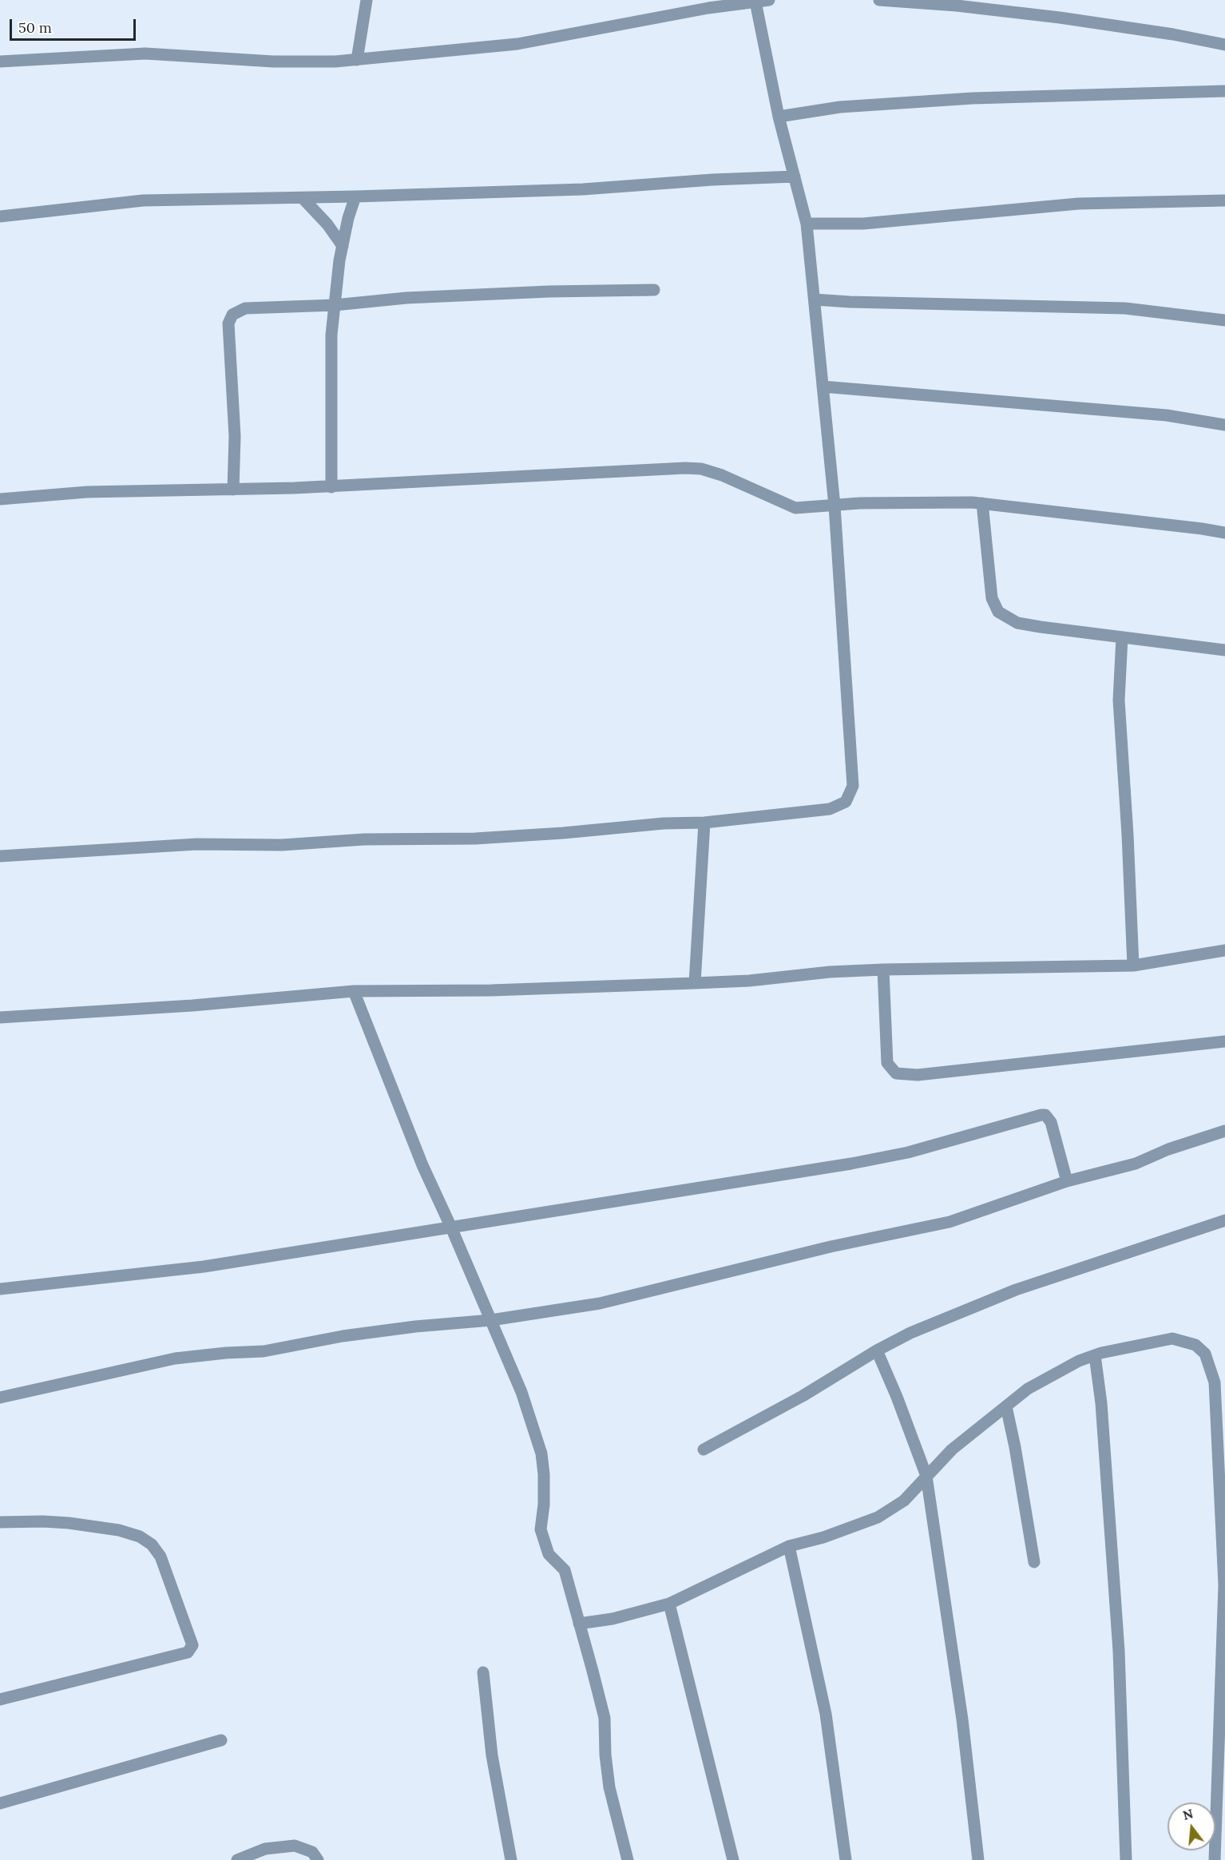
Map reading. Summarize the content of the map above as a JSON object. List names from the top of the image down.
{
  "scale_bar": "50 m",
  "north": "top"
}
